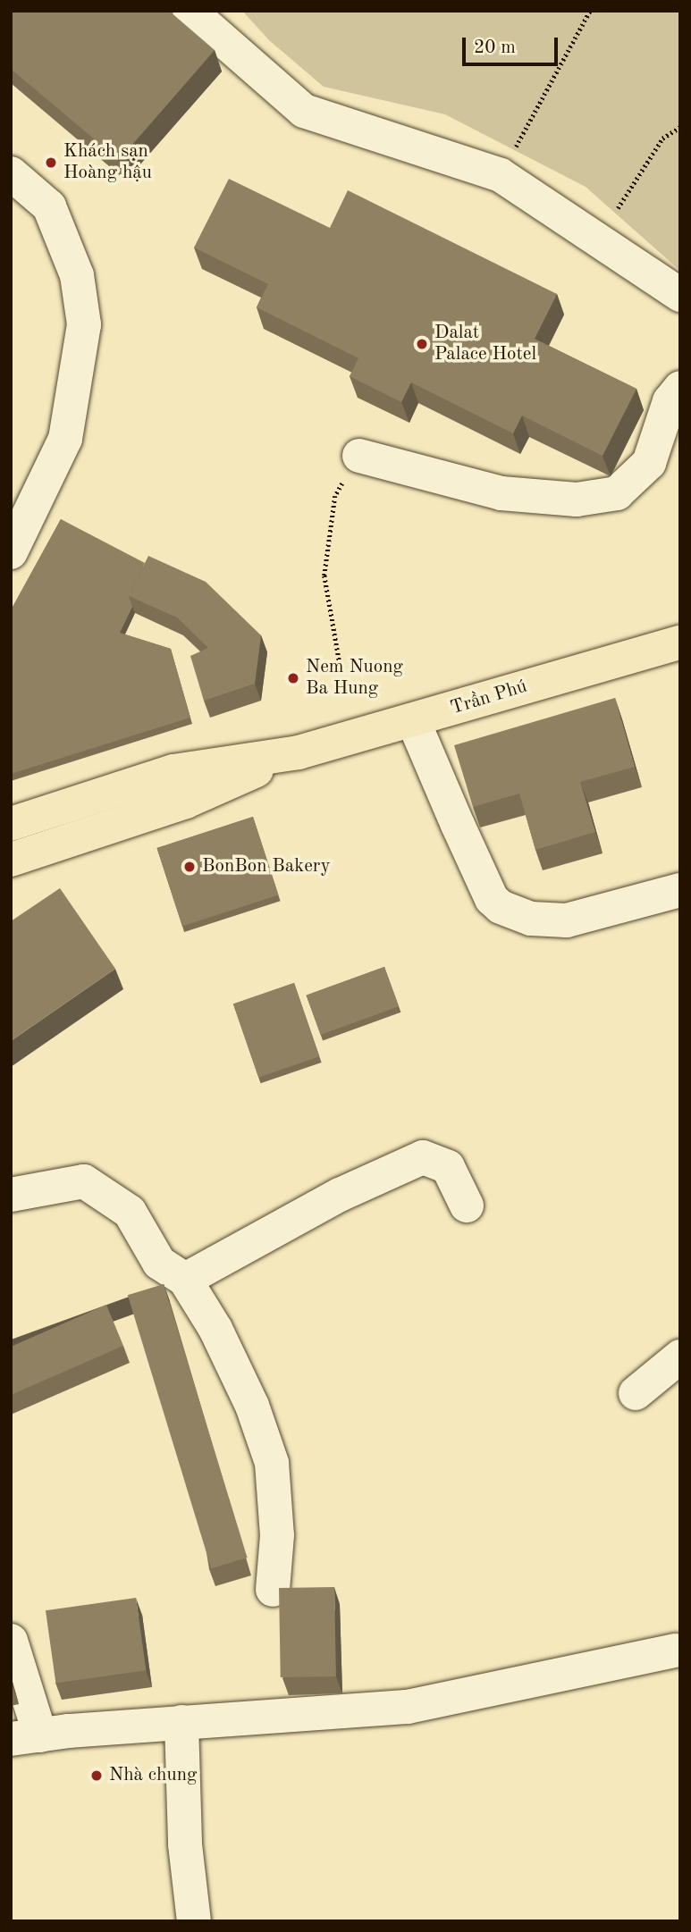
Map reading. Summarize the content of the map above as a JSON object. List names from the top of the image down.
{
  "streets": {
    "main road": ["Trần Phú"]
  },
  "places": [
    "Khách sạn Hoàng hậu",
    "Dalat Palace Hotel",
    "Nem Nuong Ba Hung",
    "BonBon Bakery",
    "Nhà chung"
  ],
  "scale_bar": "20 m"
}
